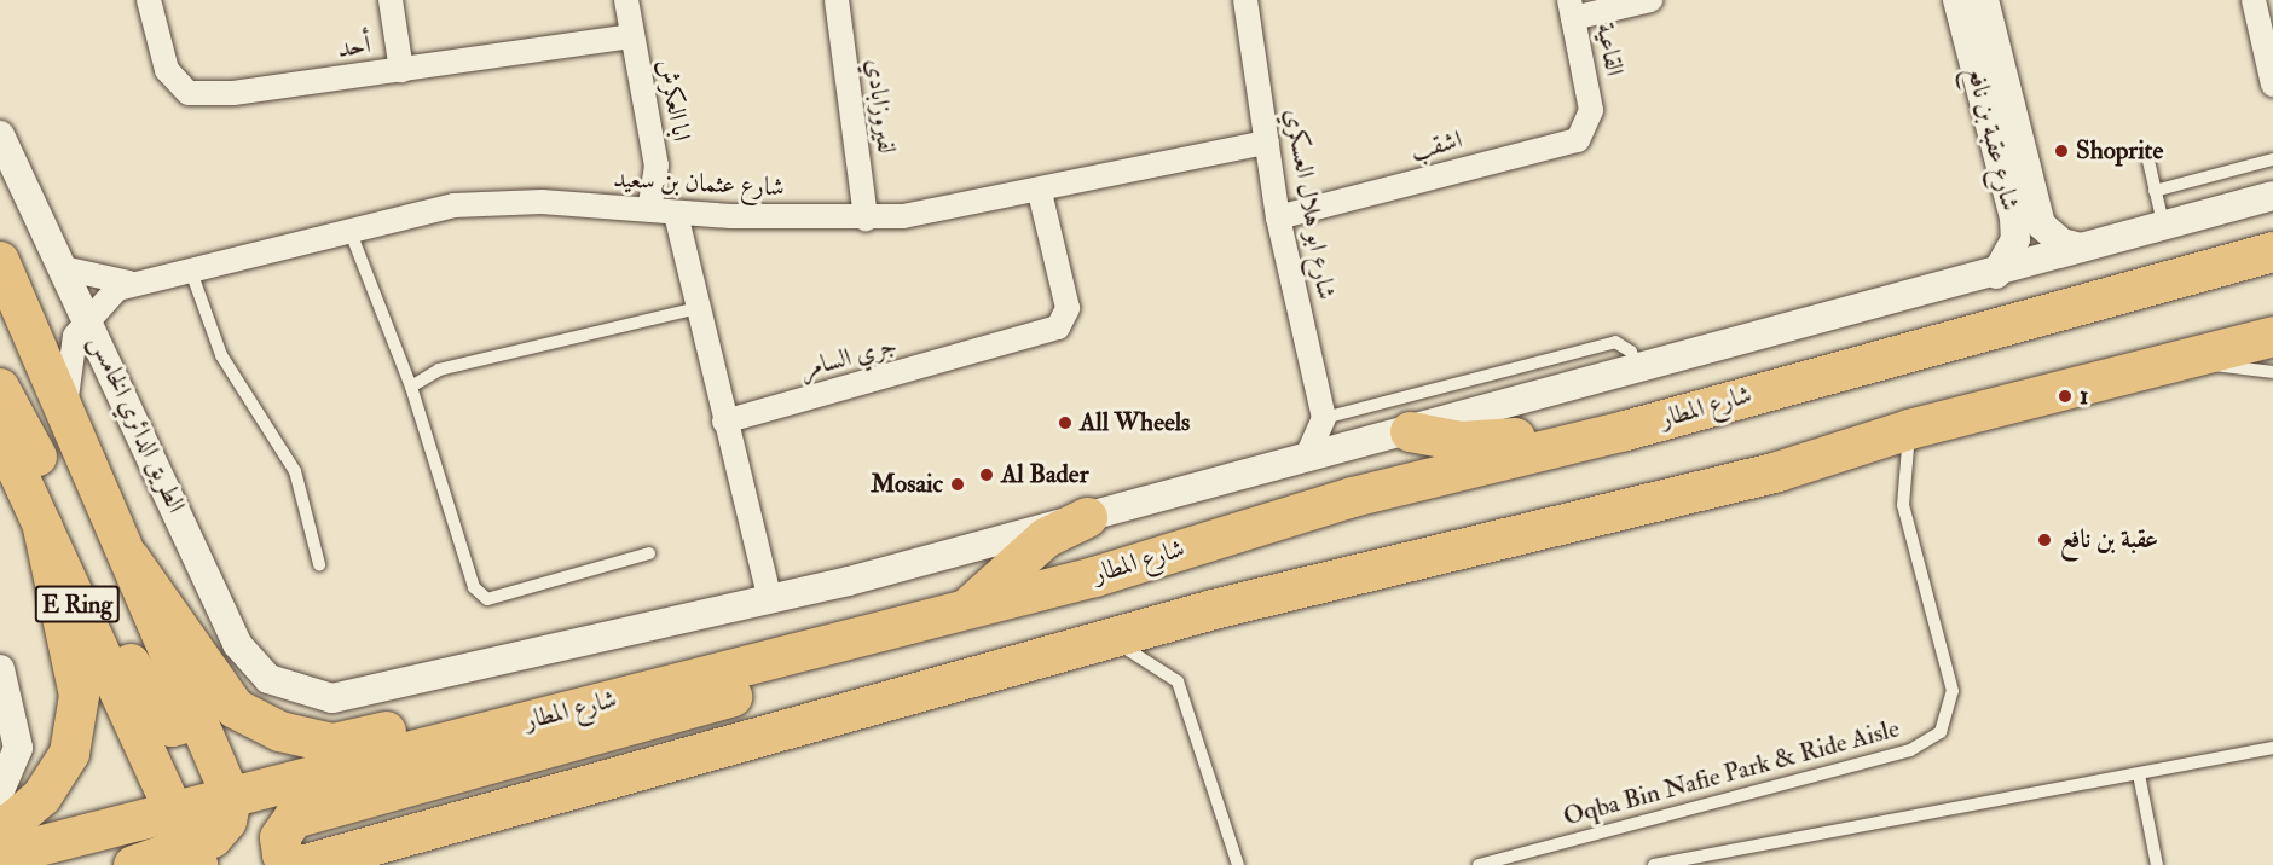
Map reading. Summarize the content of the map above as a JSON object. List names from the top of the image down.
{
  "streets": {
    "highway": ["شارع المطار"],
    "main road": ["E Ring"],
    "street": [
      "أحد",
      "القاعية",
      "ابا العكرش",
      "لفيروزابادي",
      "شارع عقبة بن نافع",
      "اشقب",
      "شارع عثمان بن سعيد",
      "شارع ابو هلال العسكري",
      "جري السامر",
      "الطريق الدائري الخامس"
    ],
    "lane": ["Oqba Bin Nafie Park & Ride Aisle"]
  },
  "crossings": [
    ["أحد", "ابا العكرش"],
    ["القاعية", "اشقب"],
    ["ابا العكرش", "شارع عثمان بن سعيد"],
    ["لفيروزابادي", "شارع عثمان بن سعيد"],
    ["شارع عقبة بن نافع", "شارع المطار"],
    ["اشقب", "شارع ابو هلال العسكري"],
    ["شارع عثمان بن سعيد", "شارع ابو هلال العسكري"],
    ["شارع عثمان بن سعيد", "جري السامر"],
    ["شارع عثمان بن سعيد", "الطريق الدائري الخامس"],
    ["شارع عثمان بن سعيد", "E Ring"],
    ["شارع المطار", "الطريق الدائري الخامس"],
    ["شارع المطار", "E Ring"]
  ],
  "places": [
    "Shoprite",
    "1",
    "All Wheels",
    "Al Bader",
    "Mosaic",
    "عقبة بن نافع"
  ]
}
